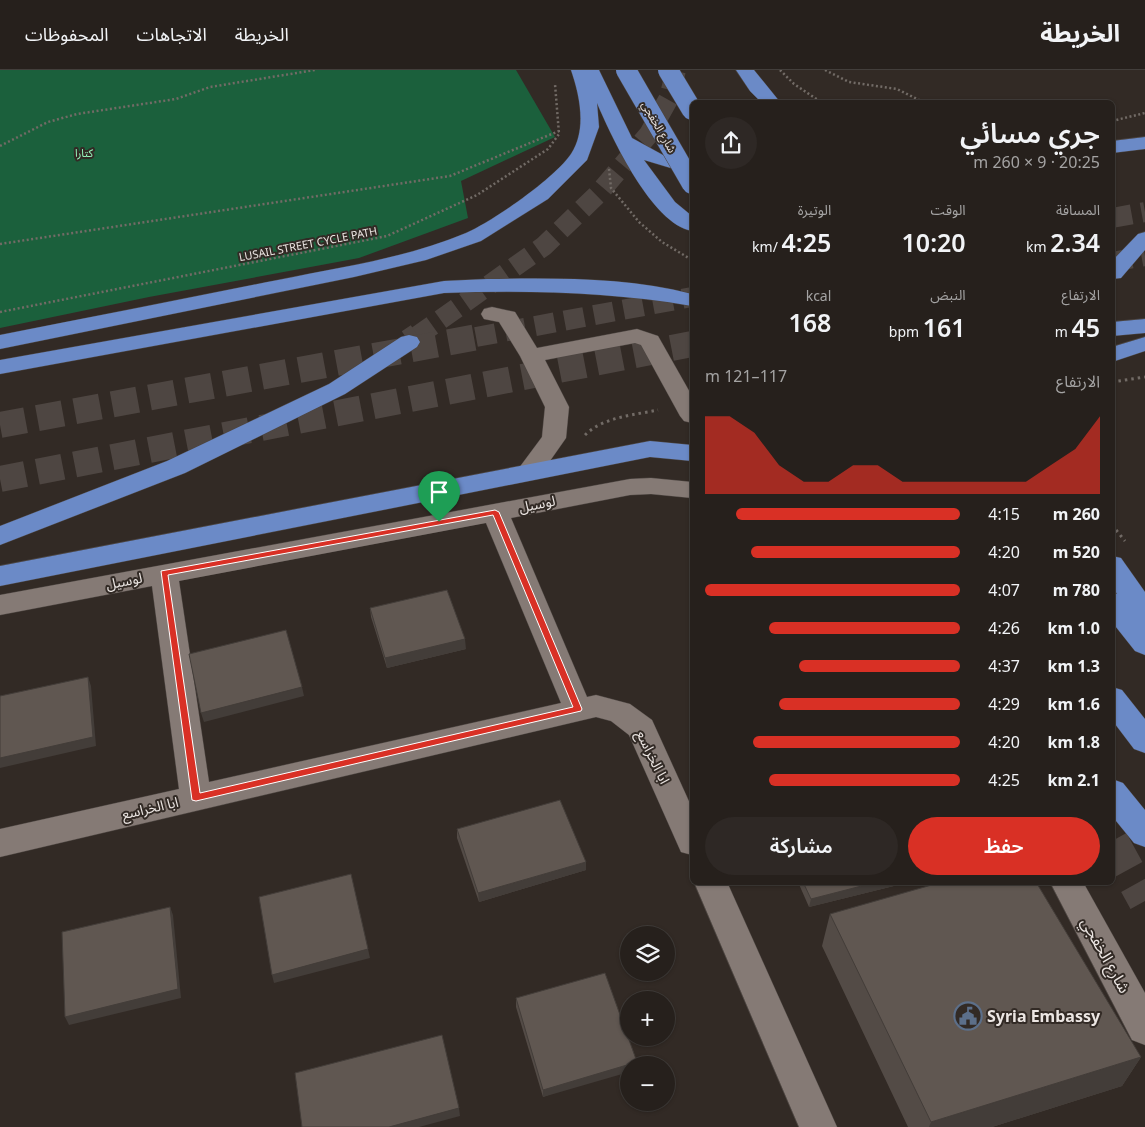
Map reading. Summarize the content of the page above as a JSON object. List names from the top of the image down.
{
  "streets": {
    "highway": ["شارع الخفجي"],
    "street": ["لوسيل", "ابا الخراسع"],
    "path": ["LUSAIL STREET CYCLE PATH"]
  },
  "parks": ["كتارا"],
  "places": {
    "public building": ["Syria Embassy"]
  },
  "page": {
    "header": "الخريطة",
    "nav": ["الخريطة", "الاتجاهات", "المحفوظات"],
    "heading": ["جري مسائي", "20:25 · 9 × 260 m"],
    "stats": [
      ["المسافة", "2.34 km"],
      ["الوقت", "10:20"],
      ["الوتيرة", "4:25 /km"],
      ["الارتفاع", "45 m"],
      ["النبض", "161 bpm"],
      ["kcal", "168"]
    ],
    "chart": ["الارتفاع", "117–121 m"],
    "list": [
      {
        "name": "260 m",
        "note": "4:15"
      },
      {
        "name": "520 m",
        "note": "4:20"
      },
      {
        "name": "780 m",
        "note": "4:07"
      },
      {
        "name": "1.0 km",
        "note": "4:26"
      },
      {
        "name": "1.3 km",
        "note": "4:37"
      },
      {
        "name": "1.6 km",
        "note": "4:29"
      },
      {
        "name": "1.8 km",
        "note": "4:20"
      },
      {
        "name": "2.1 km",
        "note": "4:25"
      }
    ],
    "buttons": ["حفظ", "مشاركة"],
    "map_buttons": ["+", "−"]
  }
}
